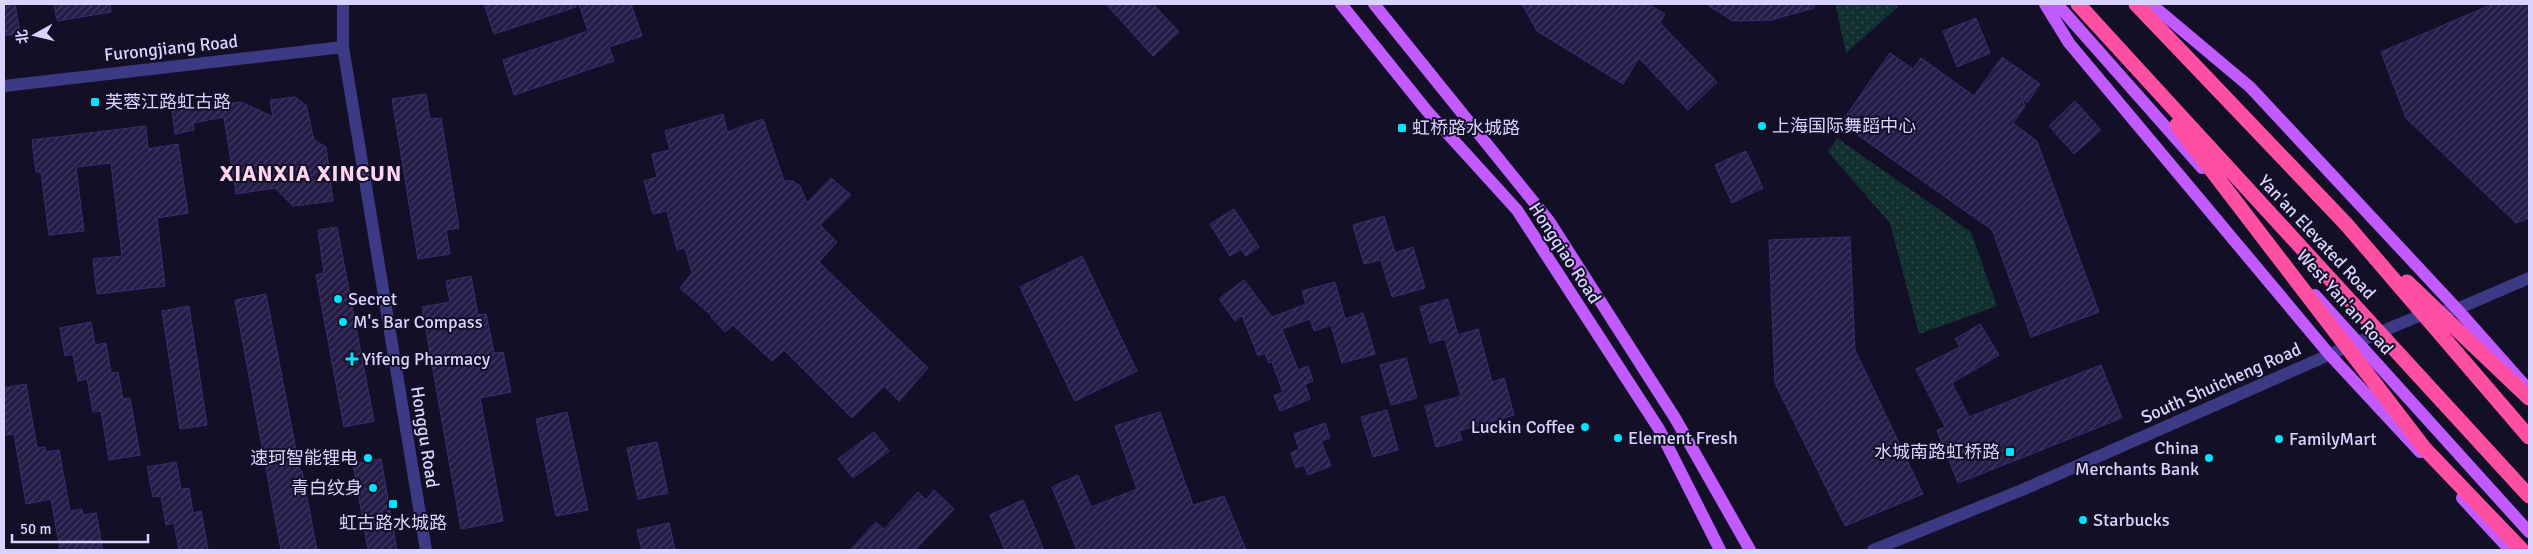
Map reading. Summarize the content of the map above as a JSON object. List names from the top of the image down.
{
  "streets": {
    "highway": ["Yan'an Elevated Road"],
    "main road": ["Hongqiao Road", "West Yan'an Road"],
    "street": ["Furongjiang Road", "South Shuicheng Road", "Honggu Road"]
  },
  "crossings": [
    ["Furongjiang Road", "Honggu Road"],
    ["West Yan'an Road", "South Shuicheng Road"]
  ],
  "districts": ["XIANXIA XINCUN"],
  "places": {
    "transit": [
      "芙蓉江路虹古路",
      "虹桥路水城路",
      "水城南路虹桥路",
      "虹古路水城路"
    ],
    "other": [
      "上海国际舞蹈中心",
      "Secret",
      "M's Bar Compass",
      "Luckin Coffee",
      "Element Fresh",
      "FamilyMart",
      "速珂智能锂电",
      "China Merchants Bank",
      "青白纹身",
      "Starbucks"
    ],
    "health": ["Yifeng Pharmacy"]
  },
  "scale_bar": "50 m",
  "north": "left"
}
